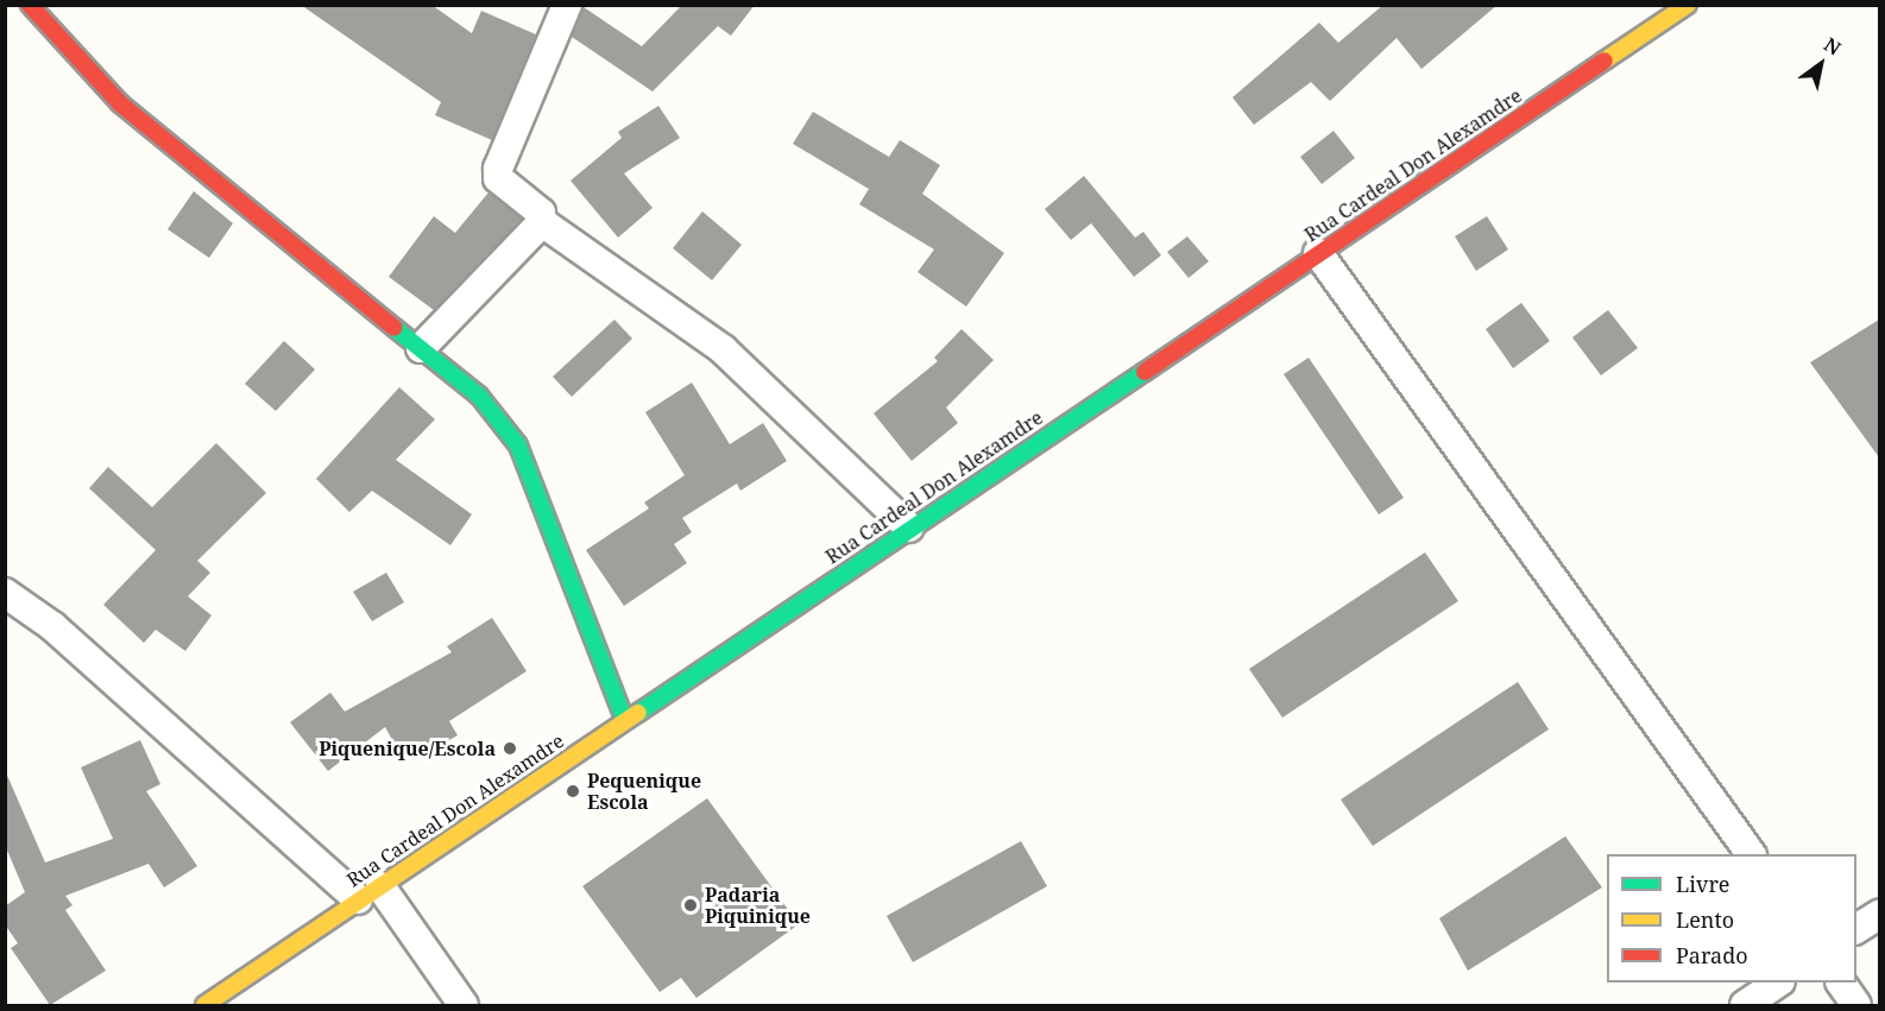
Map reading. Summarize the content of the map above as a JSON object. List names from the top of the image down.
{
  "streets": {
    "main road": ["Rua Cardeal Don Alexamdre"]
  },
  "places": ["Piquenique/Escola", "Pequenique Escola", "Padaria Piquinique"],
  "legend": ["Livre", "Lento", "Parado"],
  "north": "top right"
}
